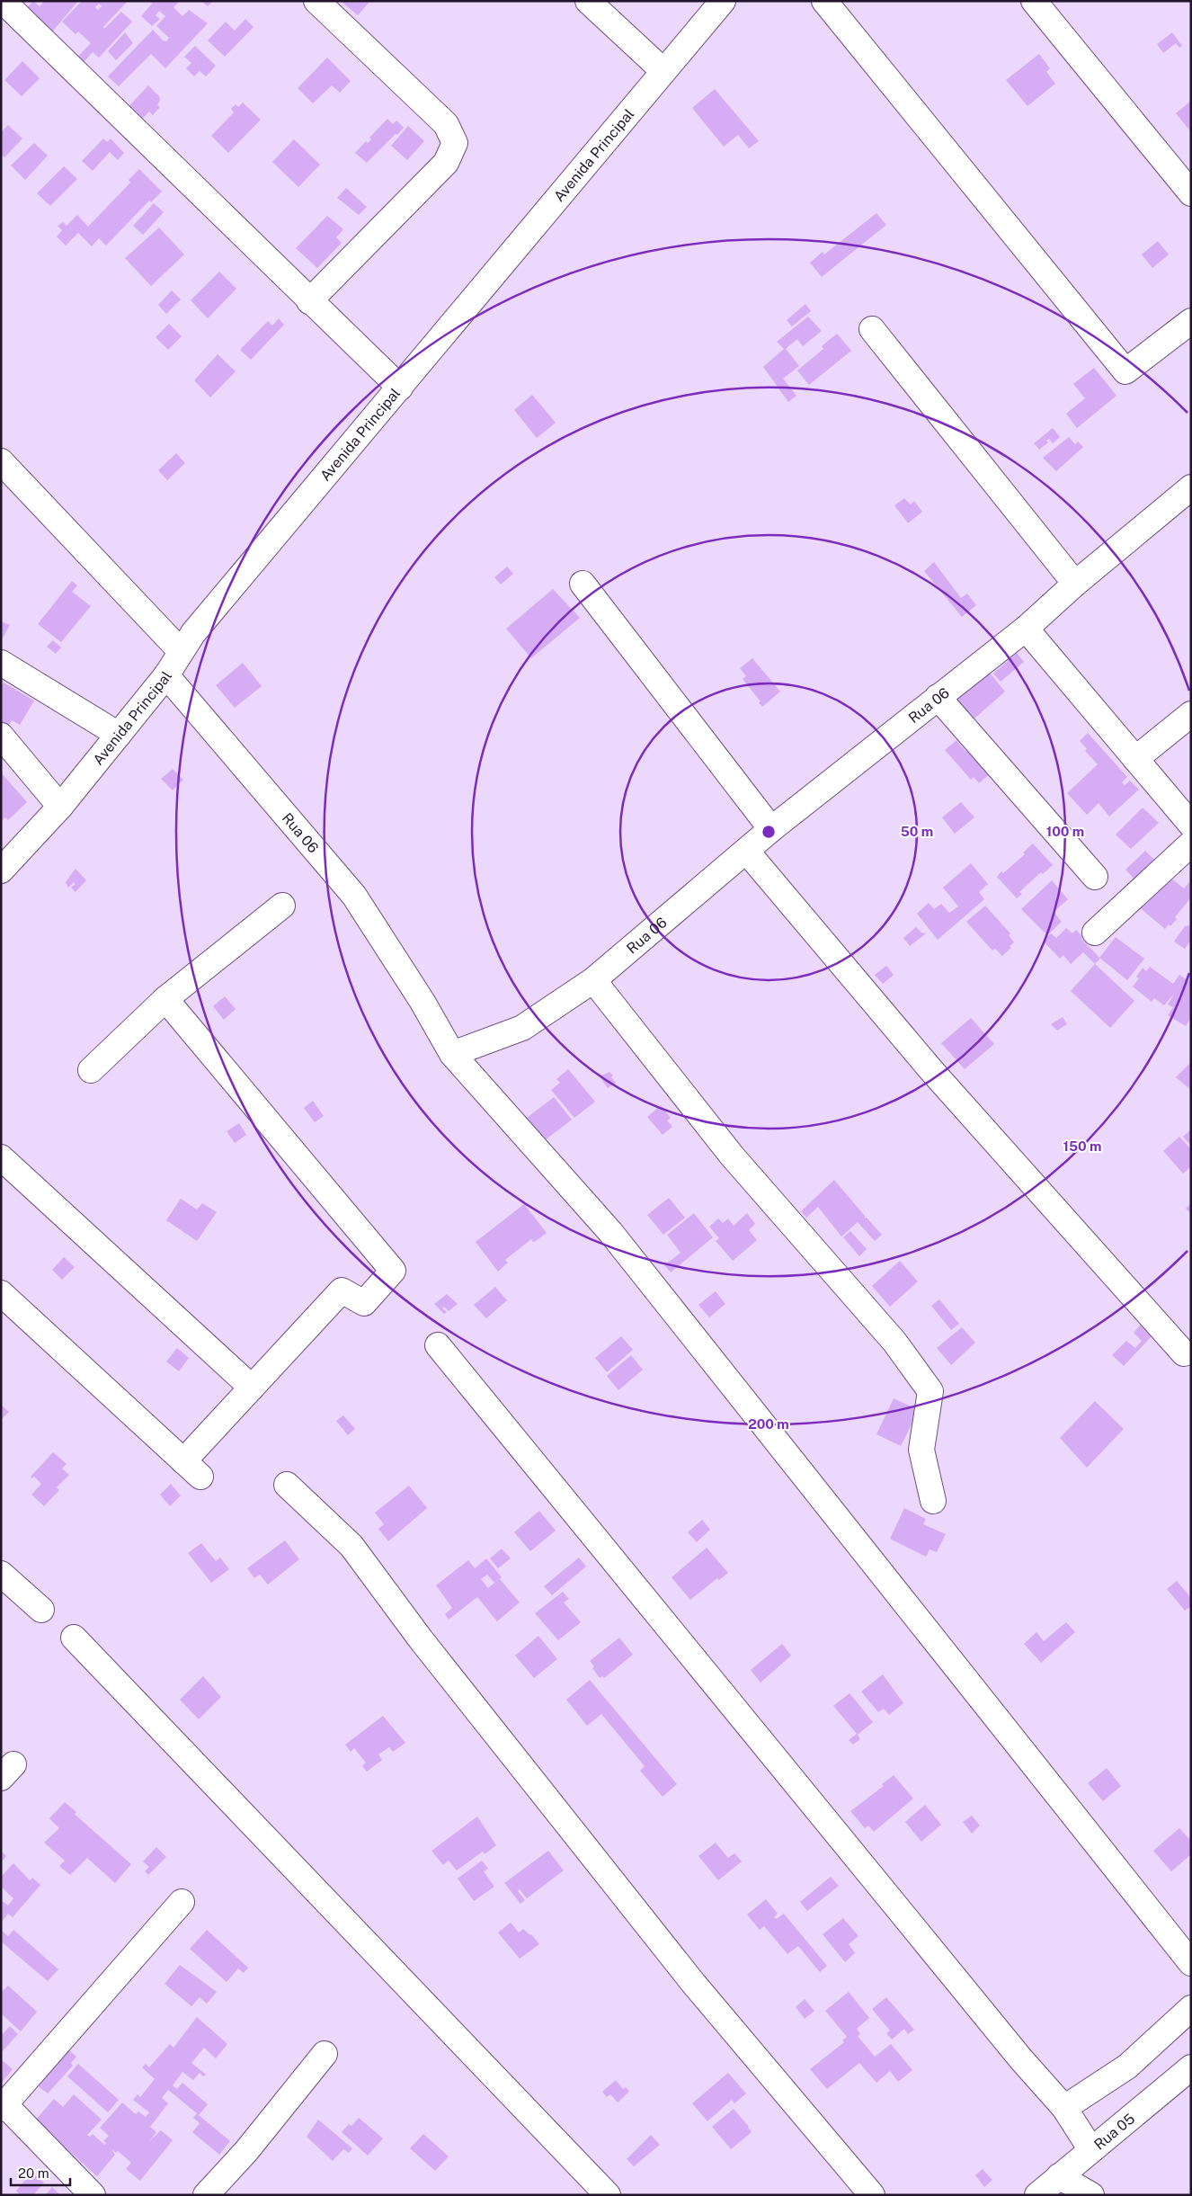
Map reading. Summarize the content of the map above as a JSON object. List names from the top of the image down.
{
  "streets": {
    "street": ["Avenida Principal", "Rua 06", "Rua 05"]
  },
  "crossings": [
    ["Avenida Principal", "Rua 06"]
  ],
  "scale_bar": "20 m",
  "rings": [
    "50 m",
    "100 m",
    "150 m",
    "200 m"
  ]
}
